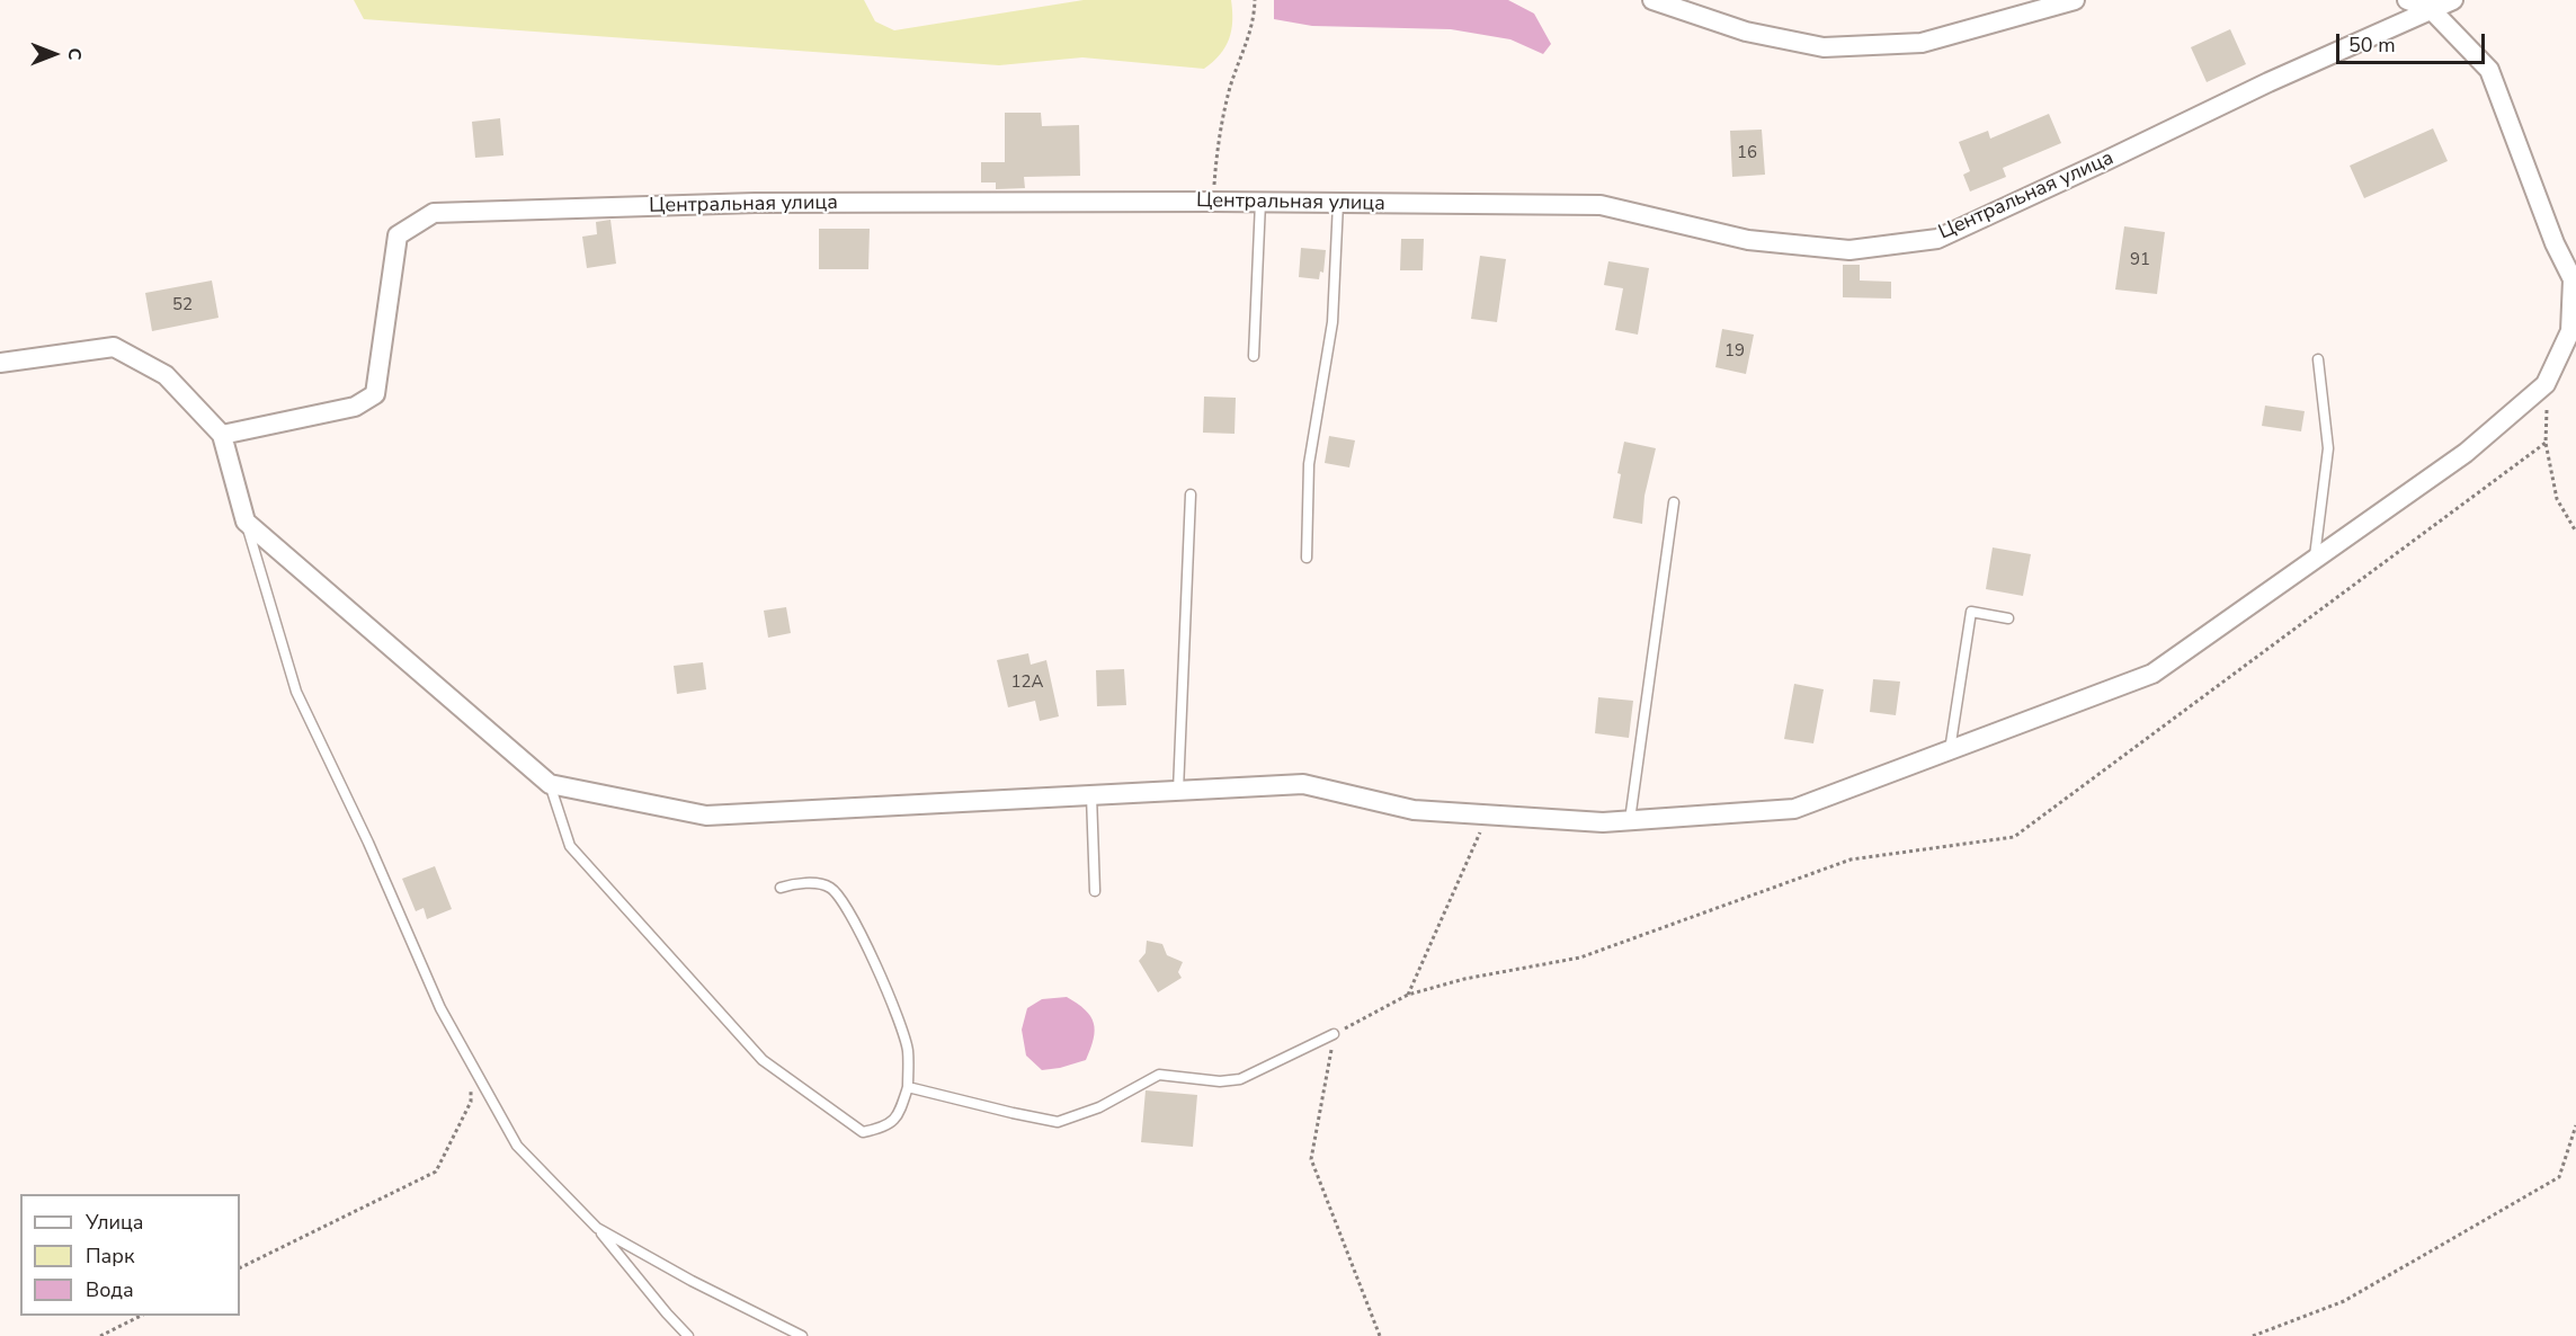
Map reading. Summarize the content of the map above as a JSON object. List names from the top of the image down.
{
  "streets": {
    "street": ["Центральная улица"]
  },
  "house_numbers": [
    "16",
    "91",
    "52",
    "19",
    "12А"
  ],
  "legend": ["Улица", "Парк", "Вода"],
  "scale_bar": "50 m",
  "north": "right"
}
